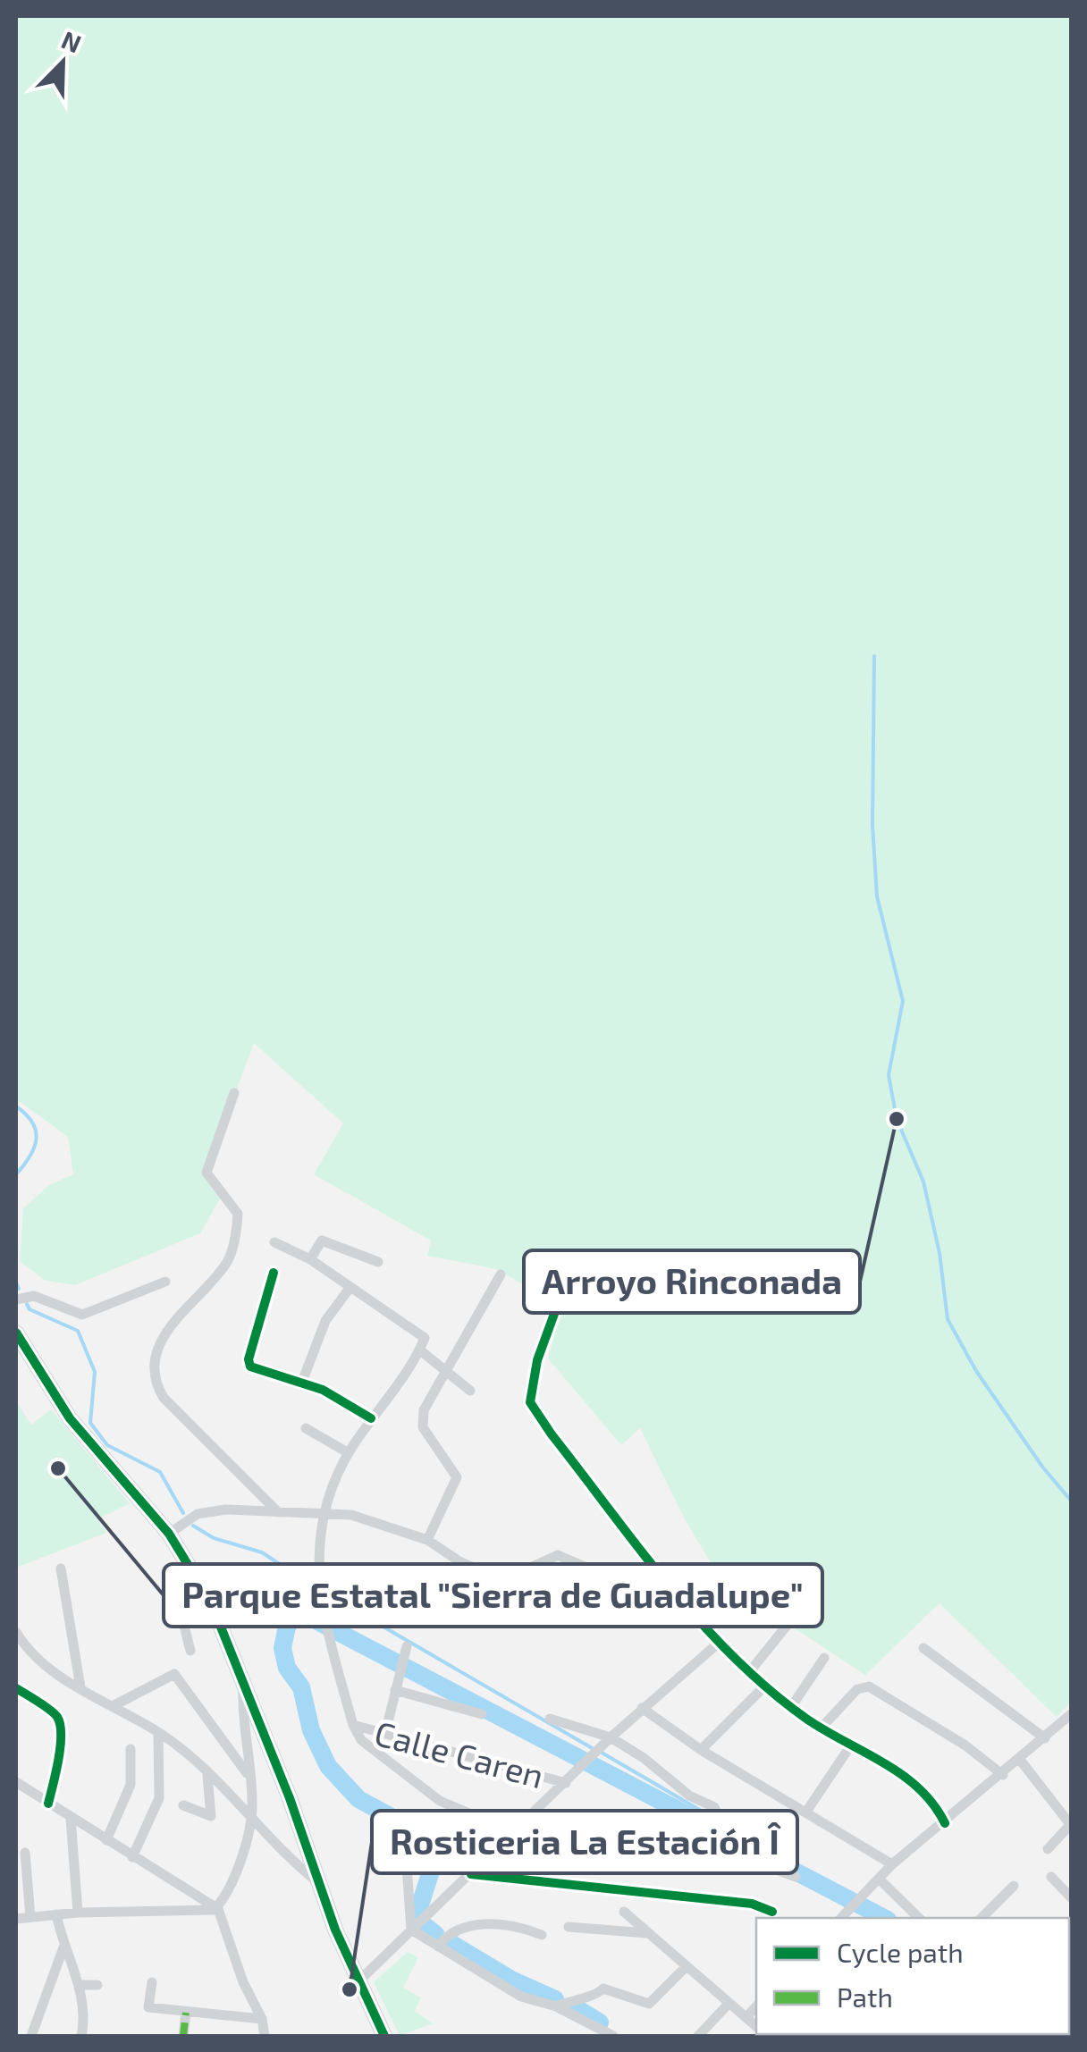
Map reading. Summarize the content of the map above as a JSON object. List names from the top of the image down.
{
  "streets": {
    "street": ["Calle Caren"]
  },
  "places": ["Arroyo Rinconada", "Parque Estatal \"Sierra de Guadalupe\"", "Rosticeria La Estación Î"],
  "legend": ["Cycle path", "Path"],
  "north": "top right"
}
